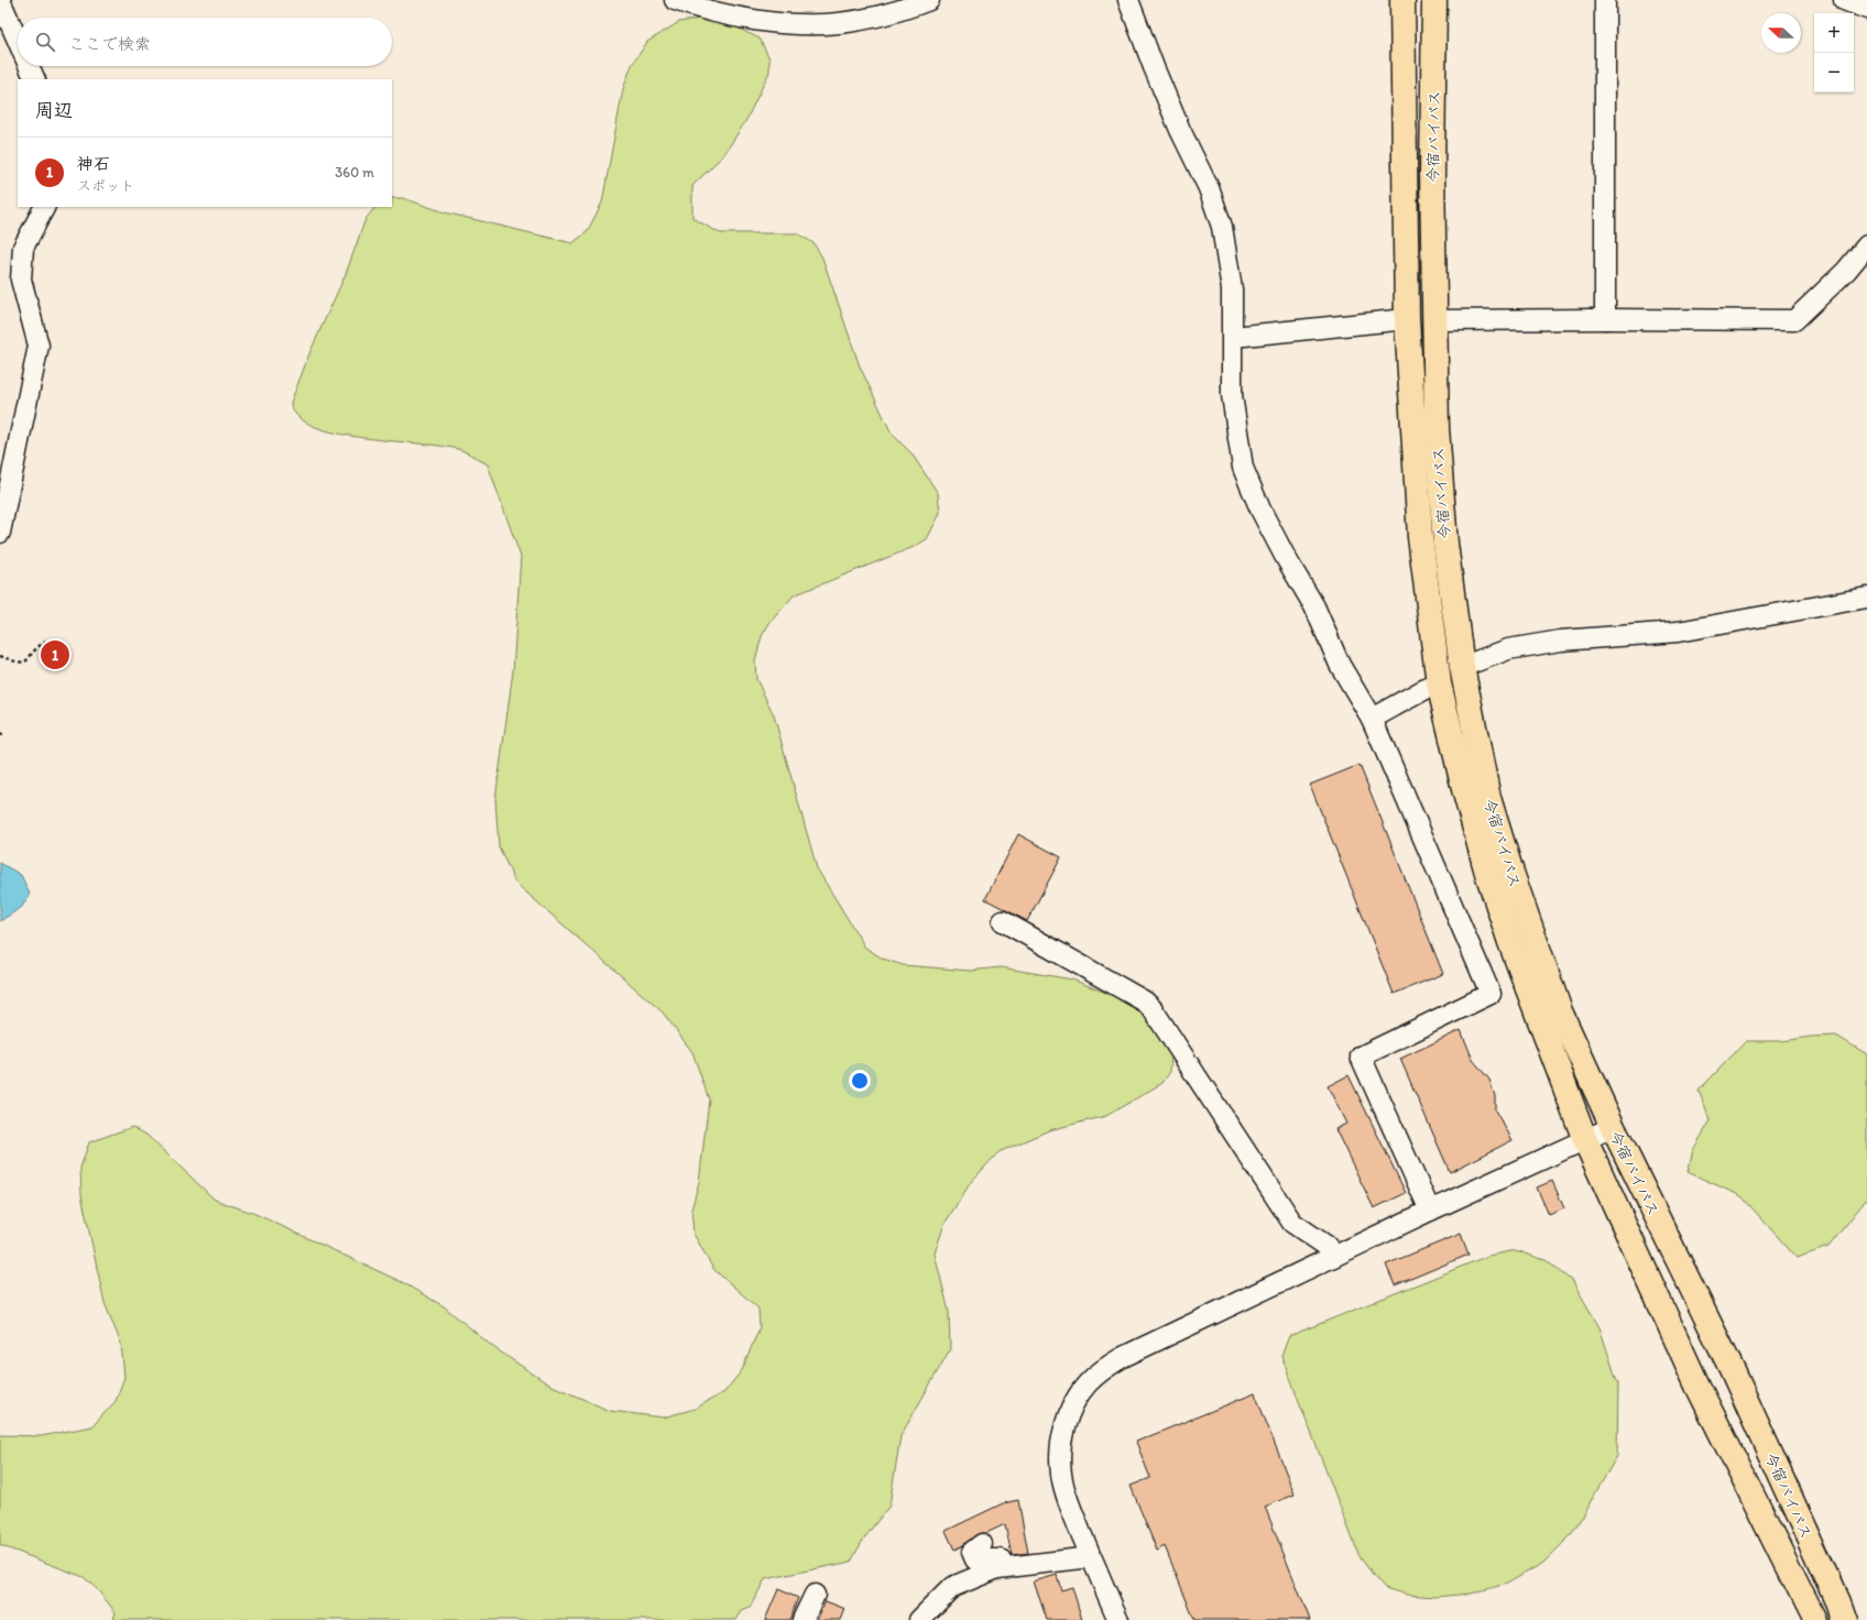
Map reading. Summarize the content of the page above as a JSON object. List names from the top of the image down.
{
  "streets": {
    "highway": ["今宿バイパス"]
  },
  "north": "left",
  "page": {
    "map_buttons": ["+", "−"],
    "search": "ここで検索",
    "heading": "周辺",
    "list": [
      {
        "mark": "1",
        "name": "神石",
        "note": "スポット",
        "value": "360 m"
      }
    ],
    "pins": "1"
  }
}
